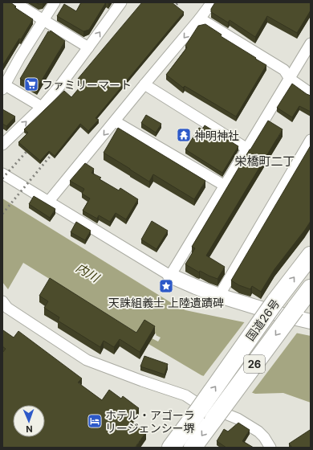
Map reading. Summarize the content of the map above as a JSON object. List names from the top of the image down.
{
  "streets": {
    "highway": ["国道26号", "26"]
  },
  "districts": ["栄橋町二丁"],
  "water": ["内川"],
  "places": {
    "supermarket": ["ファミリーマート"],
    "temple": ["神明神社"],
    "place": ["天誅組義士 上陸遺蹟碑"],
    "hotel": ["ホテル・アゴーラ リージェンシー堺"]
  },
  "north": "bottom"
}
